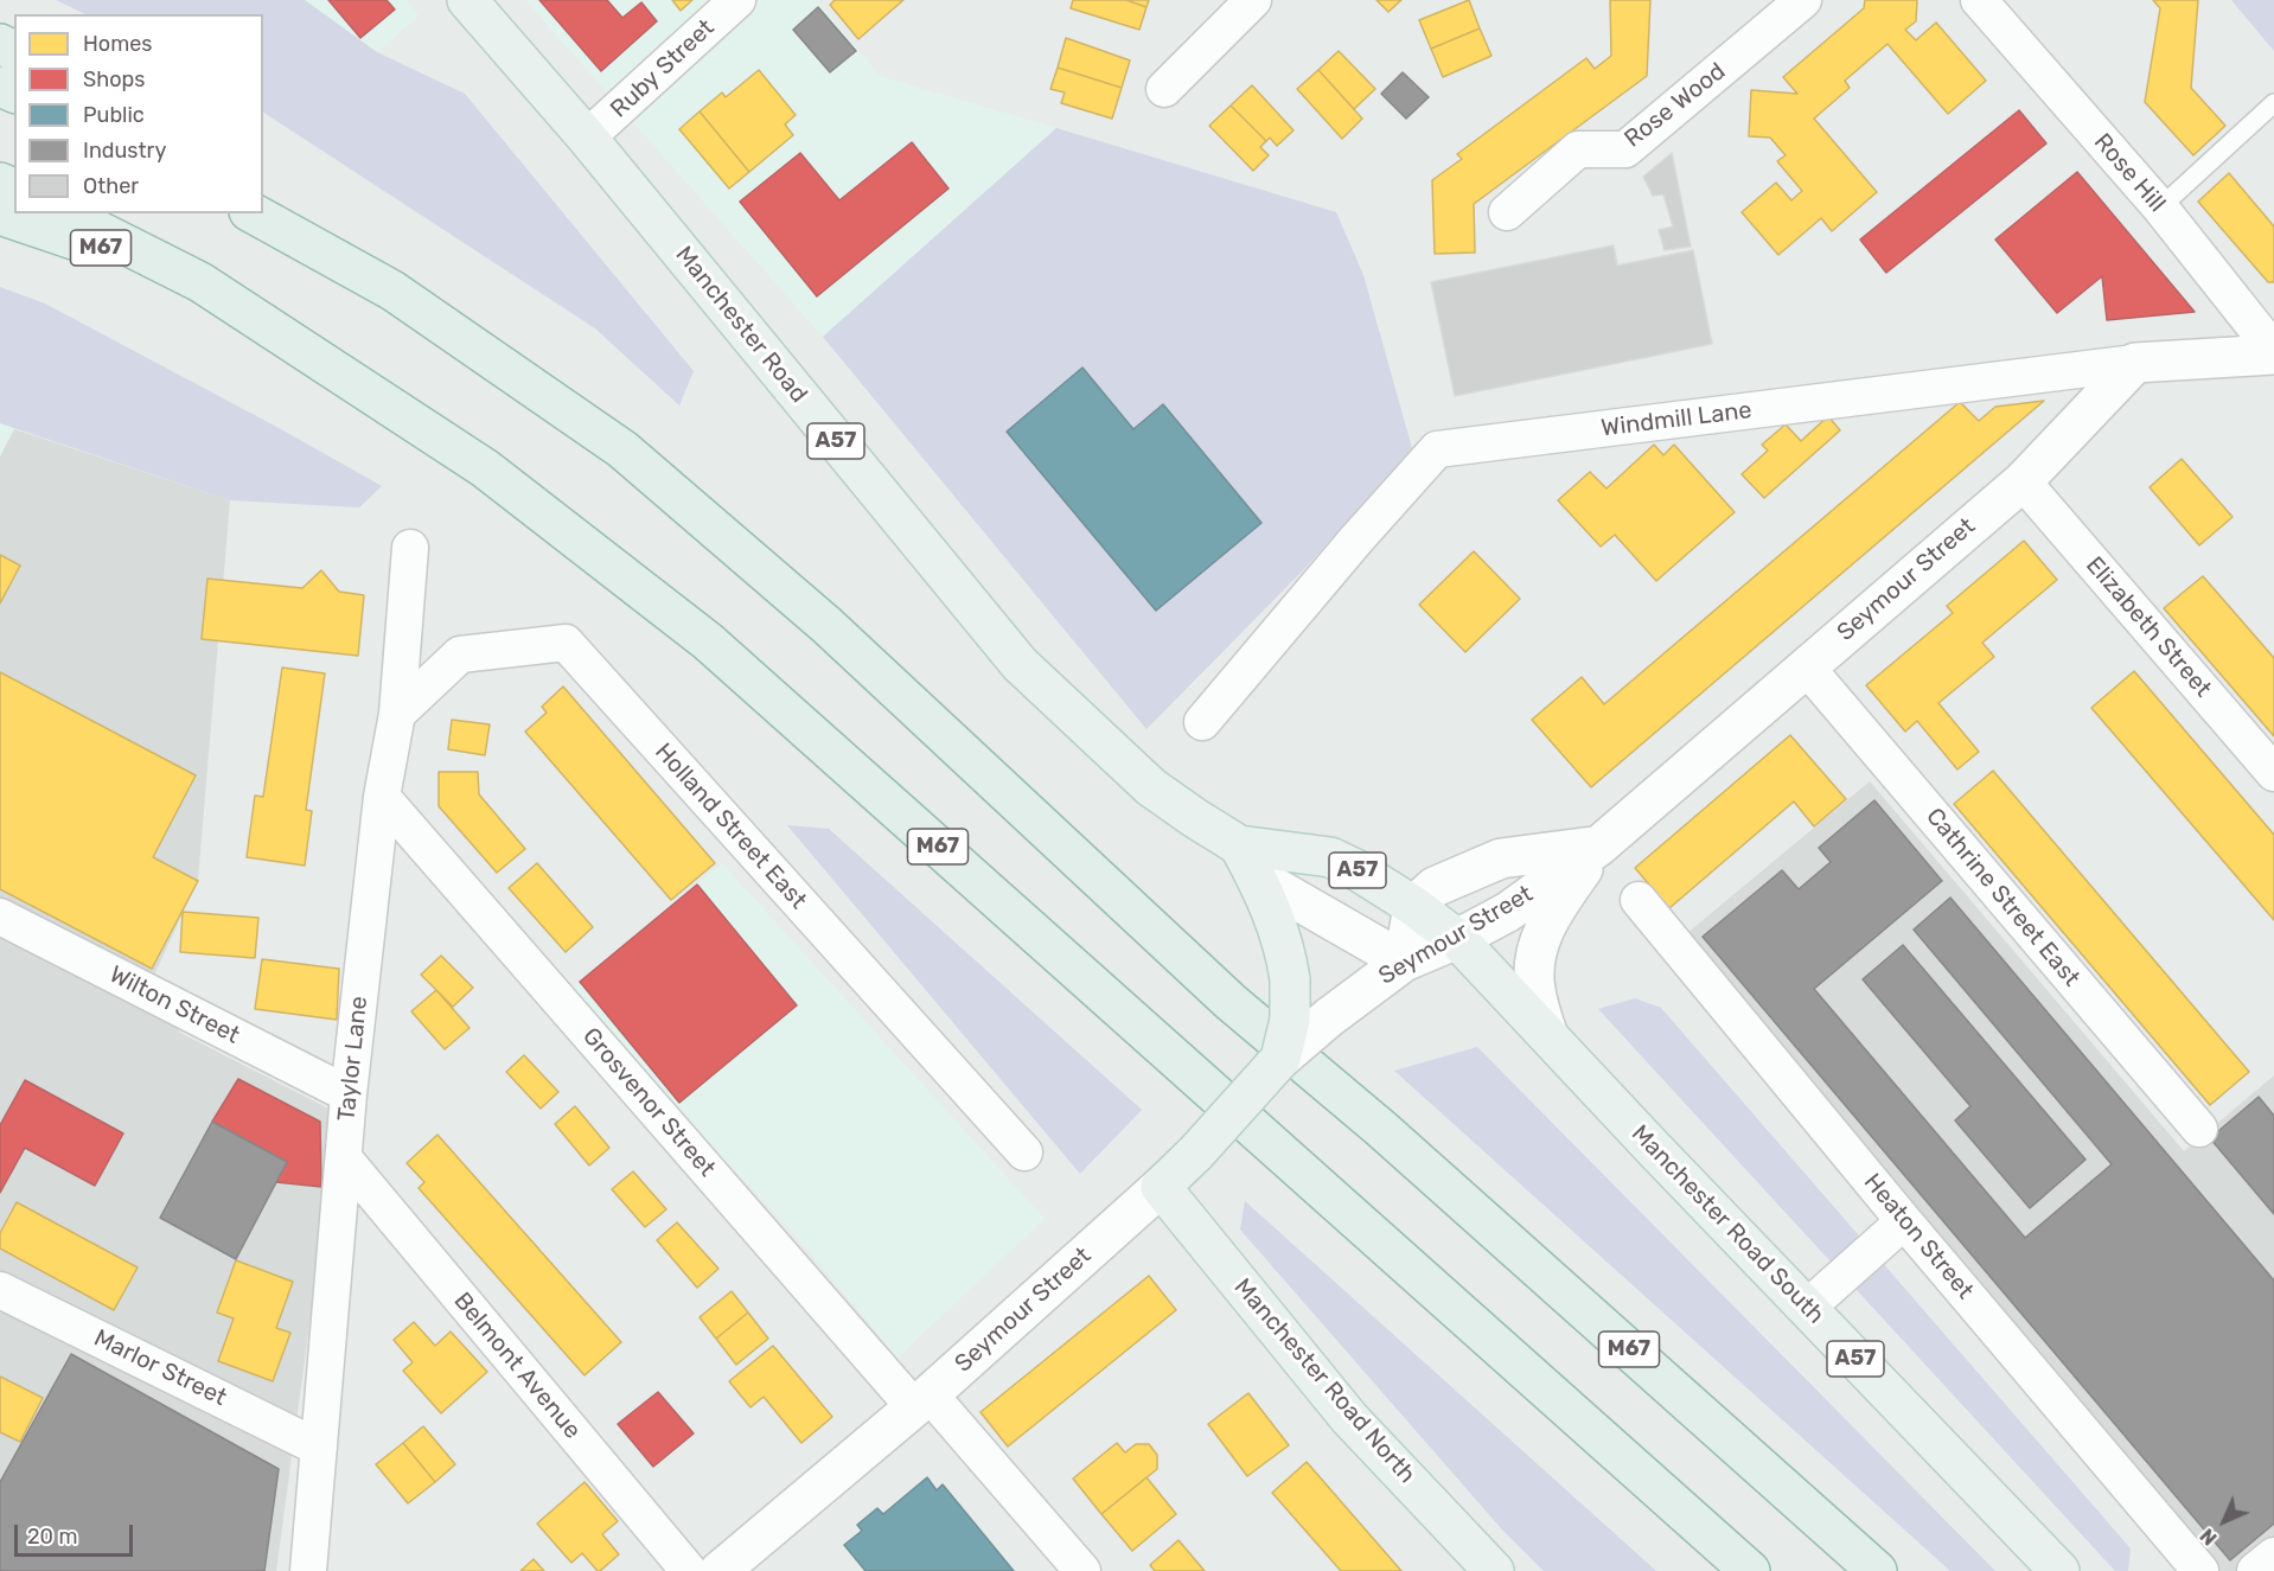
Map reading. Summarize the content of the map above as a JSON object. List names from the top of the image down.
{
  "streets": {
    "highway": ["M67"],
    "main road": [
      "Manchester Road",
      "A57",
      "Seymour Street",
      "Manchester Road South",
      "Manchester Road North"
    ],
    "street": [
      "Ruby Street",
      "Rose Wood",
      "Rose Hill",
      "Windmill Lane",
      "Elizabeth Street",
      "Holland Street East",
      "Cathrine Street East",
      "Wilton Street",
      "Taylor Lane",
      "Grosvenor Street",
      "Heaton Street",
      "Belmont Avenue",
      "Marlor Street"
    ]
  },
  "crossings": [
    ["Ruby Street", "Manchester Road"],
    ["Rose Hill", "Windmill Lane"],
    ["Manchester Road", "Seymour Street"],
    ["Manchester Road", "Manchester Road South"],
    ["Windmill Lane", "Seymour Street"],
    ["Seymour Street", "Elizabeth Street"],
    ["Seymour Street", "Cathrine Street East"],
    ["Seymour Street", "Grosvenor Street"],
    ["Seymour Street", "Manchester Road South"],
    ["Seymour Street", "Manchester Road North"],
    ["Holland Street East", "Taylor Lane"],
    ["Wilton Street", "Taylor Lane"],
    ["Taylor Lane", "Grosvenor Street"],
    ["Taylor Lane", "Belmont Avenue"],
    ["Taylor Lane", "Marlor Street"]
  ],
  "legend": [
    "Homes",
    "Shops",
    "Public",
    "Industry",
    "Other"
  ],
  "scale_bar": "20 m",
  "north": "bottom left"
}
